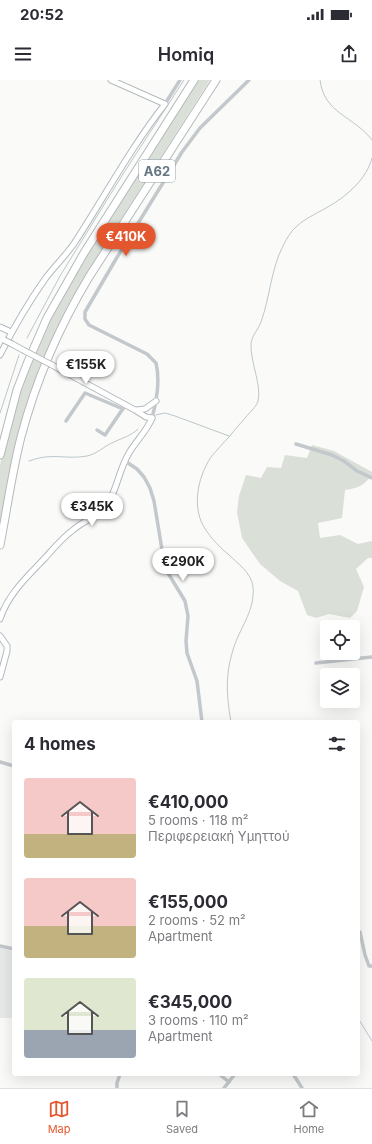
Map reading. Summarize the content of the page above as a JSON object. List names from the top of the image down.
{
  "streets": {
    "highway": ["Α62"]
  },
  "page": {
    "status": "20:52",
    "header": "Homiq",
    "price": [
      "€410K",
      "€155K",
      "€345K",
      "€290K"
    ],
    "heading": "4 homes",
    "list": [
      {
        "name": "€410,000",
        "note": "5 rooms · 118 m² · Περιφερειακή Υμηττού"
      },
      {
        "name": "€155,000",
        "note": "2 rooms · 52 m² · Apartment"
      },
      {
        "name": "€345,000",
        "note": "3 rooms · 110 m² · Apartment"
      }
    ],
    "tabs": ["Map", "Saved", "Home"]
  }
}
